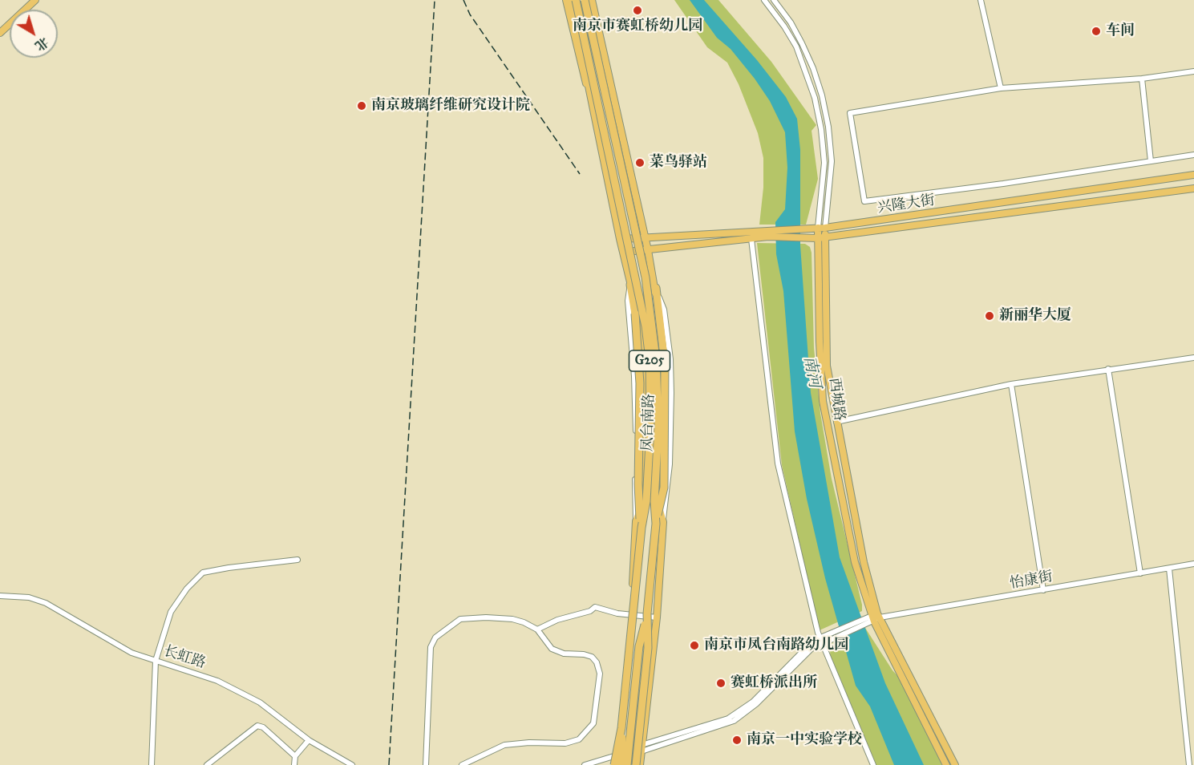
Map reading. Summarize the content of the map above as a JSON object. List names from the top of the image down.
{
  "streets": {
    "highway": ["G205", "凤台南路"],
    "main road": ["兴隆大街", "西城路"],
    "street": ["怡康街", "长虹路"]
  },
  "crossings": [
    ["兴隆大街", "西城路"],
    ["兴隆大街", "凤台南路"],
    ["西城路", "怡康街"]
  ],
  "water": ["南河"],
  "places": [
    "南京市赛虹桥幼儿园",
    "车间",
    "南京玻璃纤维研究设计院",
    "菜鸟驿站",
    "新丽华大厦",
    "南京市凤台南路幼儿园",
    "赛虹桥派出所",
    "南京一中实验学校"
  ],
  "north": "bottom right"
}
